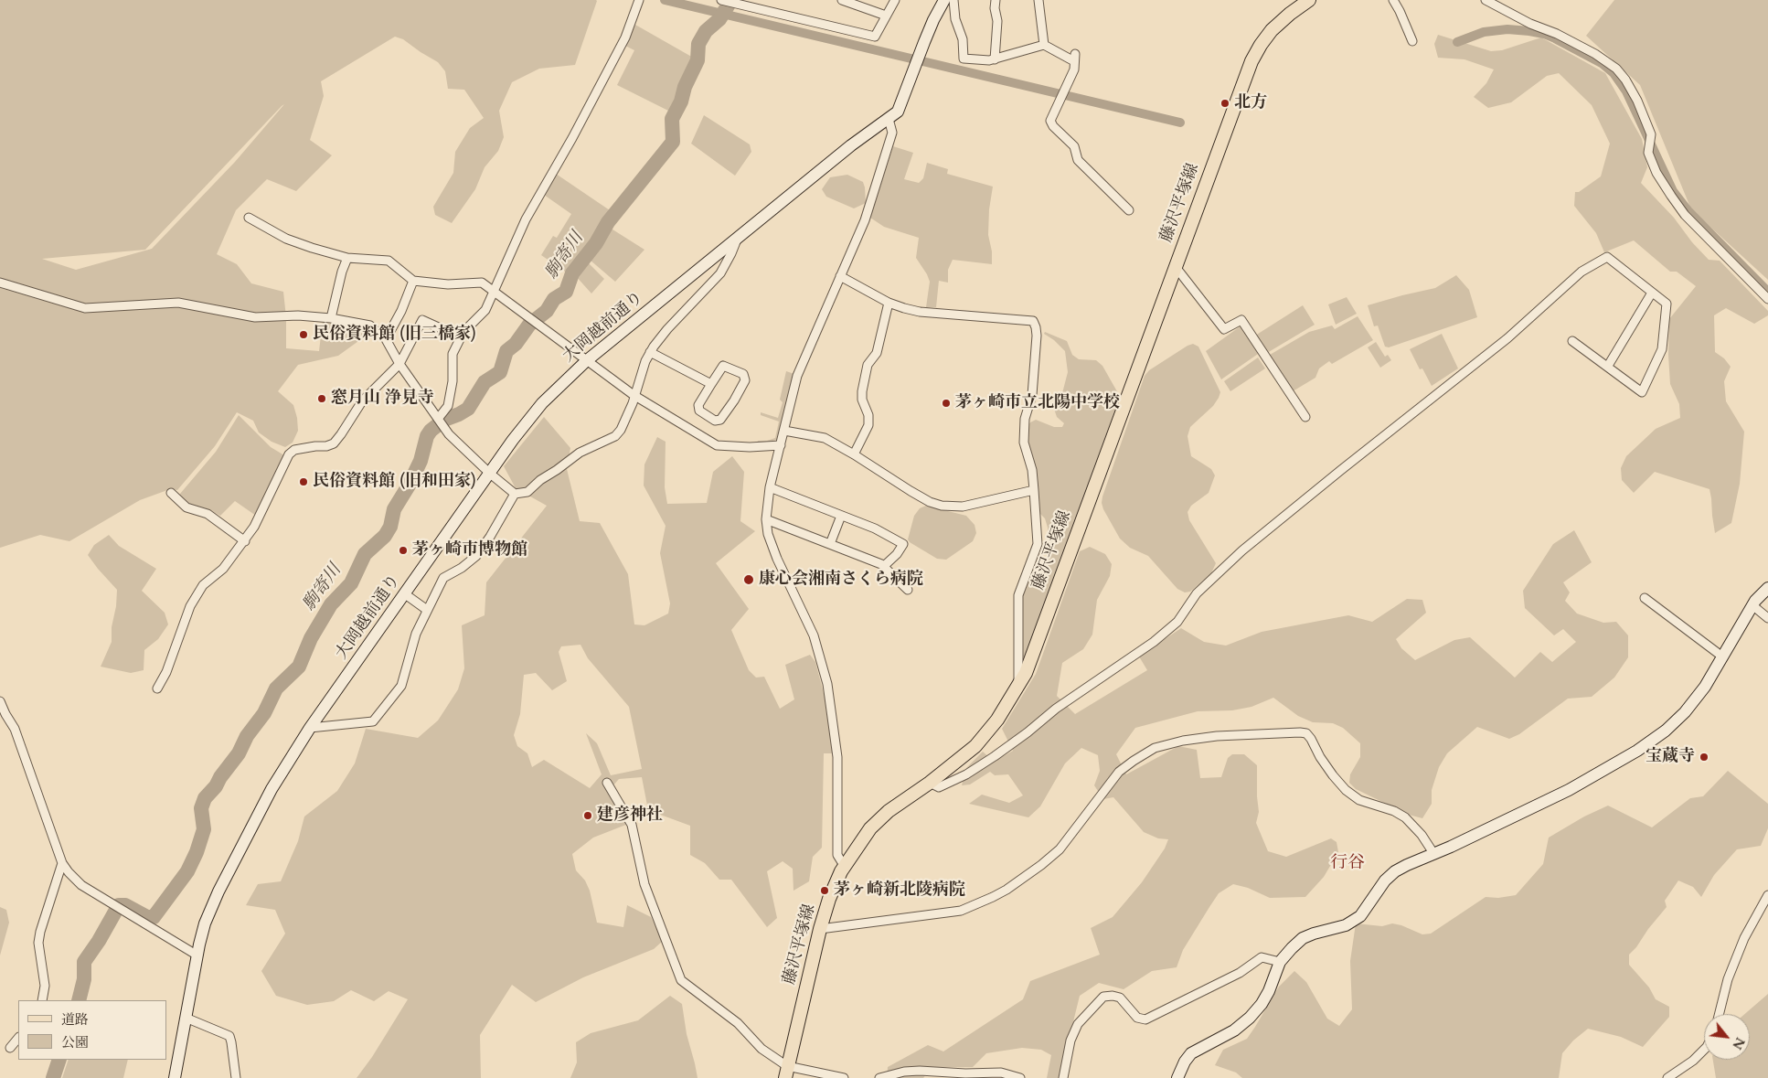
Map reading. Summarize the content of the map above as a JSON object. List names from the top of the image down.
{
  "streets": {
    "main road": ["藤沢平塚線"],
    "street": ["大岡越前通り"]
  },
  "districts": ["行谷"],
  "water": ["駒寄川"],
  "places": [
    "北方",
    "民俗資料館 (旧三橋家)",
    "窓月山 浄見寺",
    "茅ヶ崎市立北陽中学校",
    "民俗資料館 (旧和田家)",
    "茅ヶ崎市博物館",
    "康心会湘南さくら病院",
    "宝蔵寺",
    "建彦神社",
    "茅ヶ崎新北陵病院"
  ],
  "legend": ["道路", "公園"],
  "north": "bottom right"
}
